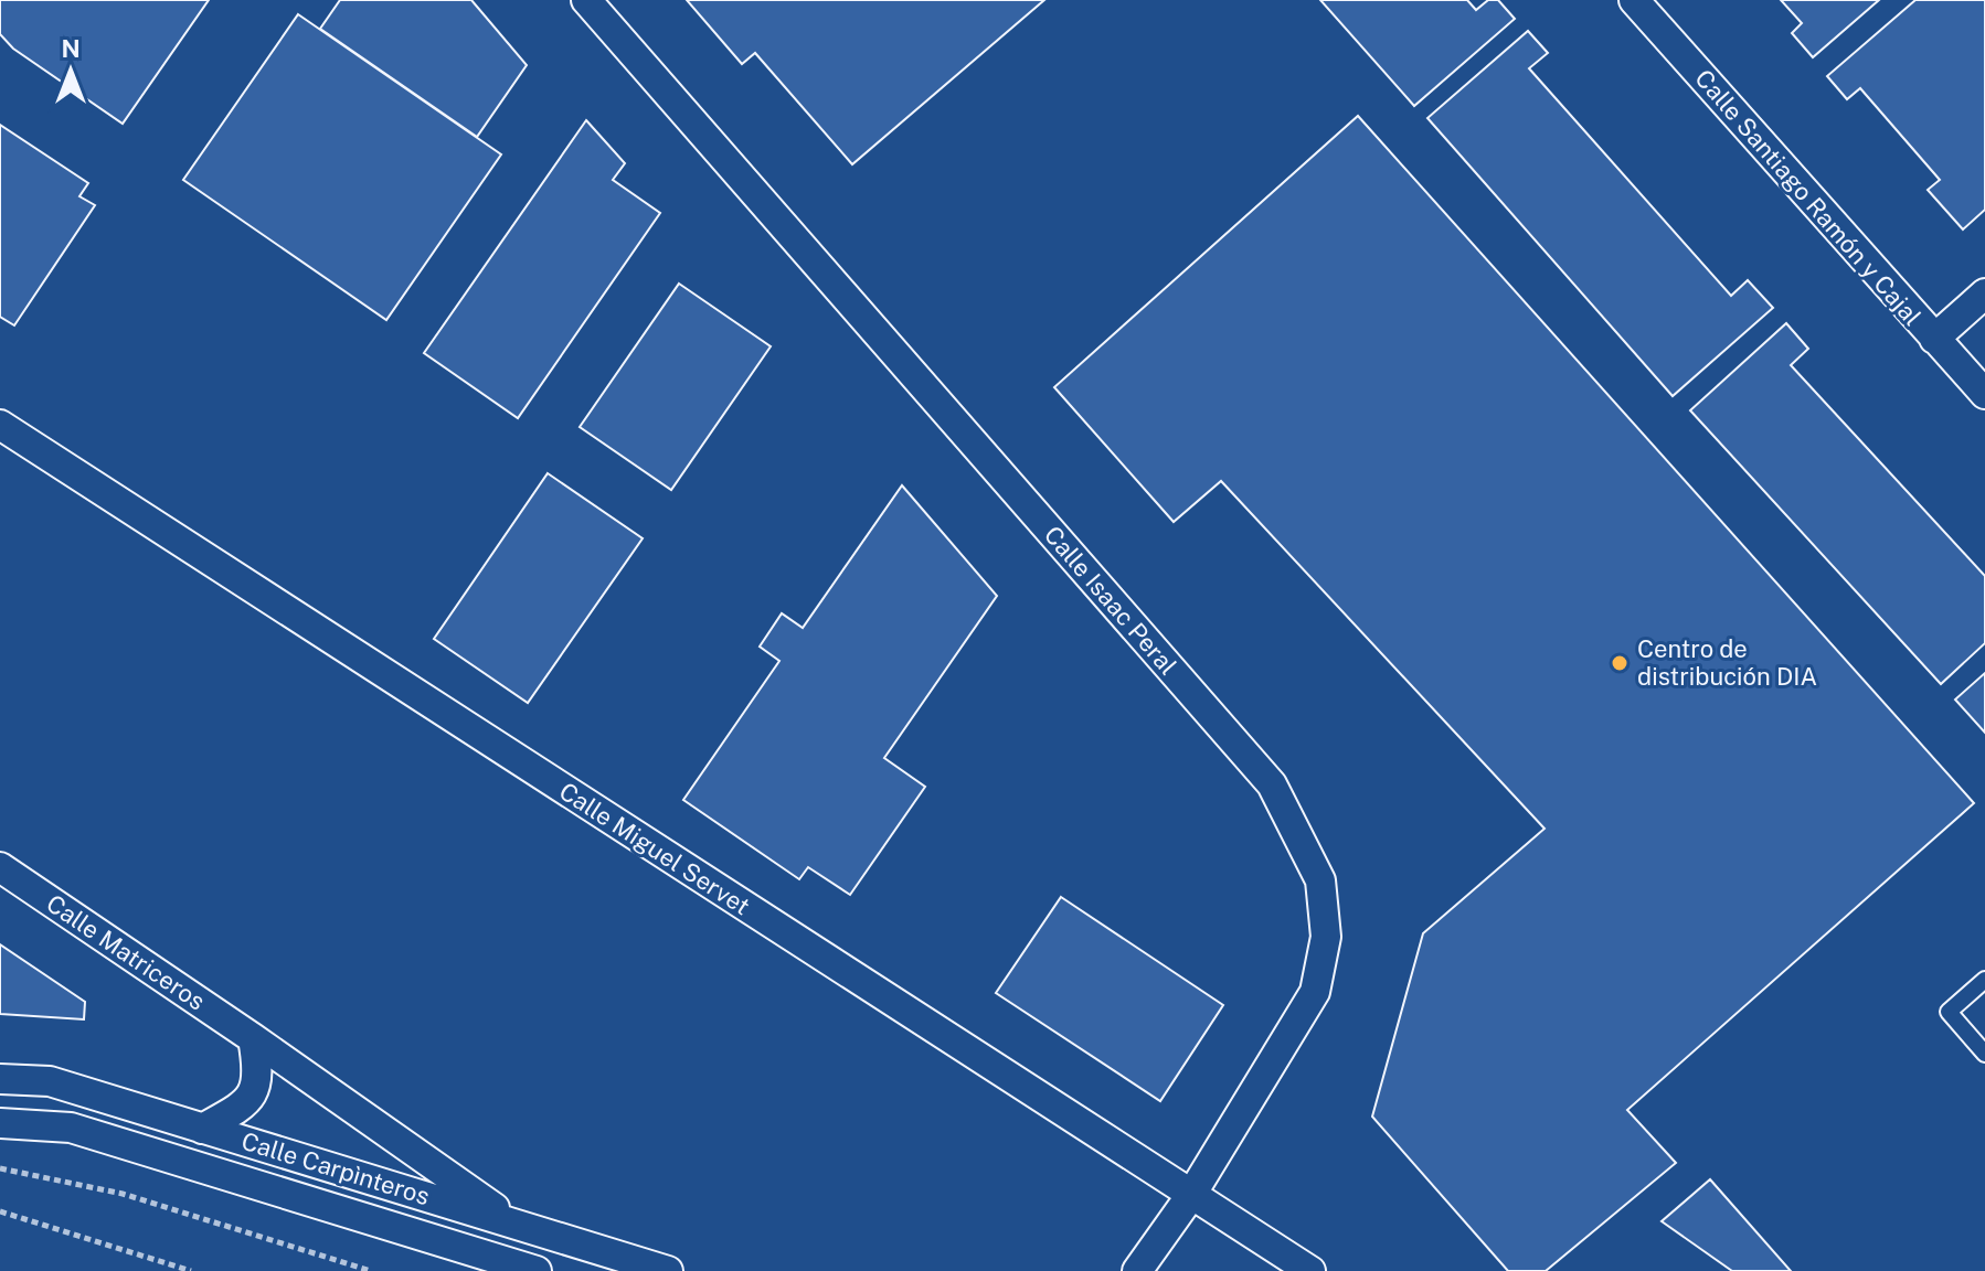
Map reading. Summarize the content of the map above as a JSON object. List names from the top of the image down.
{
  "streets": {
    "street": [
      "Calle Santiago Ramón y Cajal",
      "Calle Isaac Peral",
      "Calle Miguel Servet",
      "Calle Matriceros",
      "Calle Carpìnteros"
    ]
  },
  "crossings": [
    ["Calle Isaac Peral", "Calle Miguel Servet"],
    ["Calle Matriceros", "Calle Carpìnteros"]
  ],
  "places": ["Centro de distribución DIA"],
  "north": "top"
}
